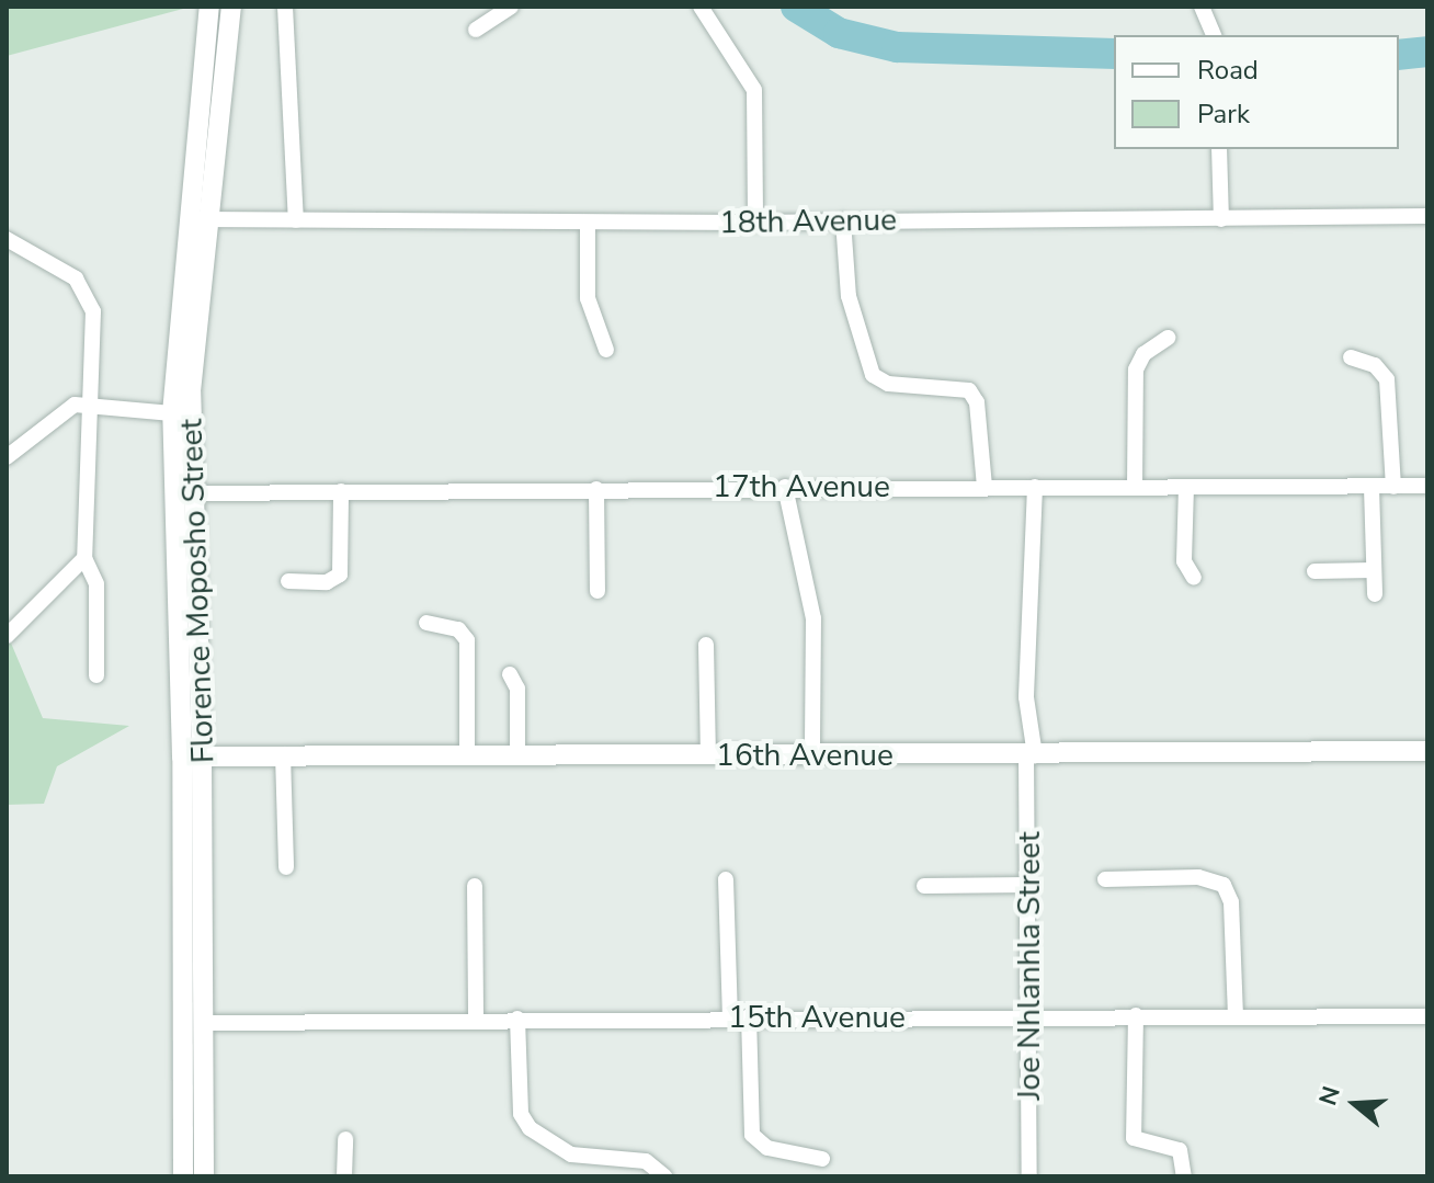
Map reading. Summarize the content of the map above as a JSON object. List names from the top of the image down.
{
  "streets": {
    "street": [
      "18th Avenue",
      "17th Avenue",
      "Florence Moposho Street",
      "16th Avenue",
      "Joe Nhlanhla Street",
      "15th Avenue"
    ]
  },
  "crossings": [
    ["18th Avenue", "Florence Moposho Street"],
    ["17th Avenue", "Florence Moposho Street"],
    ["17th Avenue", "Joe Nhlanhla Street"],
    ["Florence Moposho Street", "16th Avenue"],
    ["Florence Moposho Street", "15th Avenue"],
    ["16th Avenue", "Joe Nhlanhla Street"],
    ["Joe Nhlanhla Street", "15th Avenue"]
  ],
  "legend": ["Road", "Park"],
  "north": "left"
}
